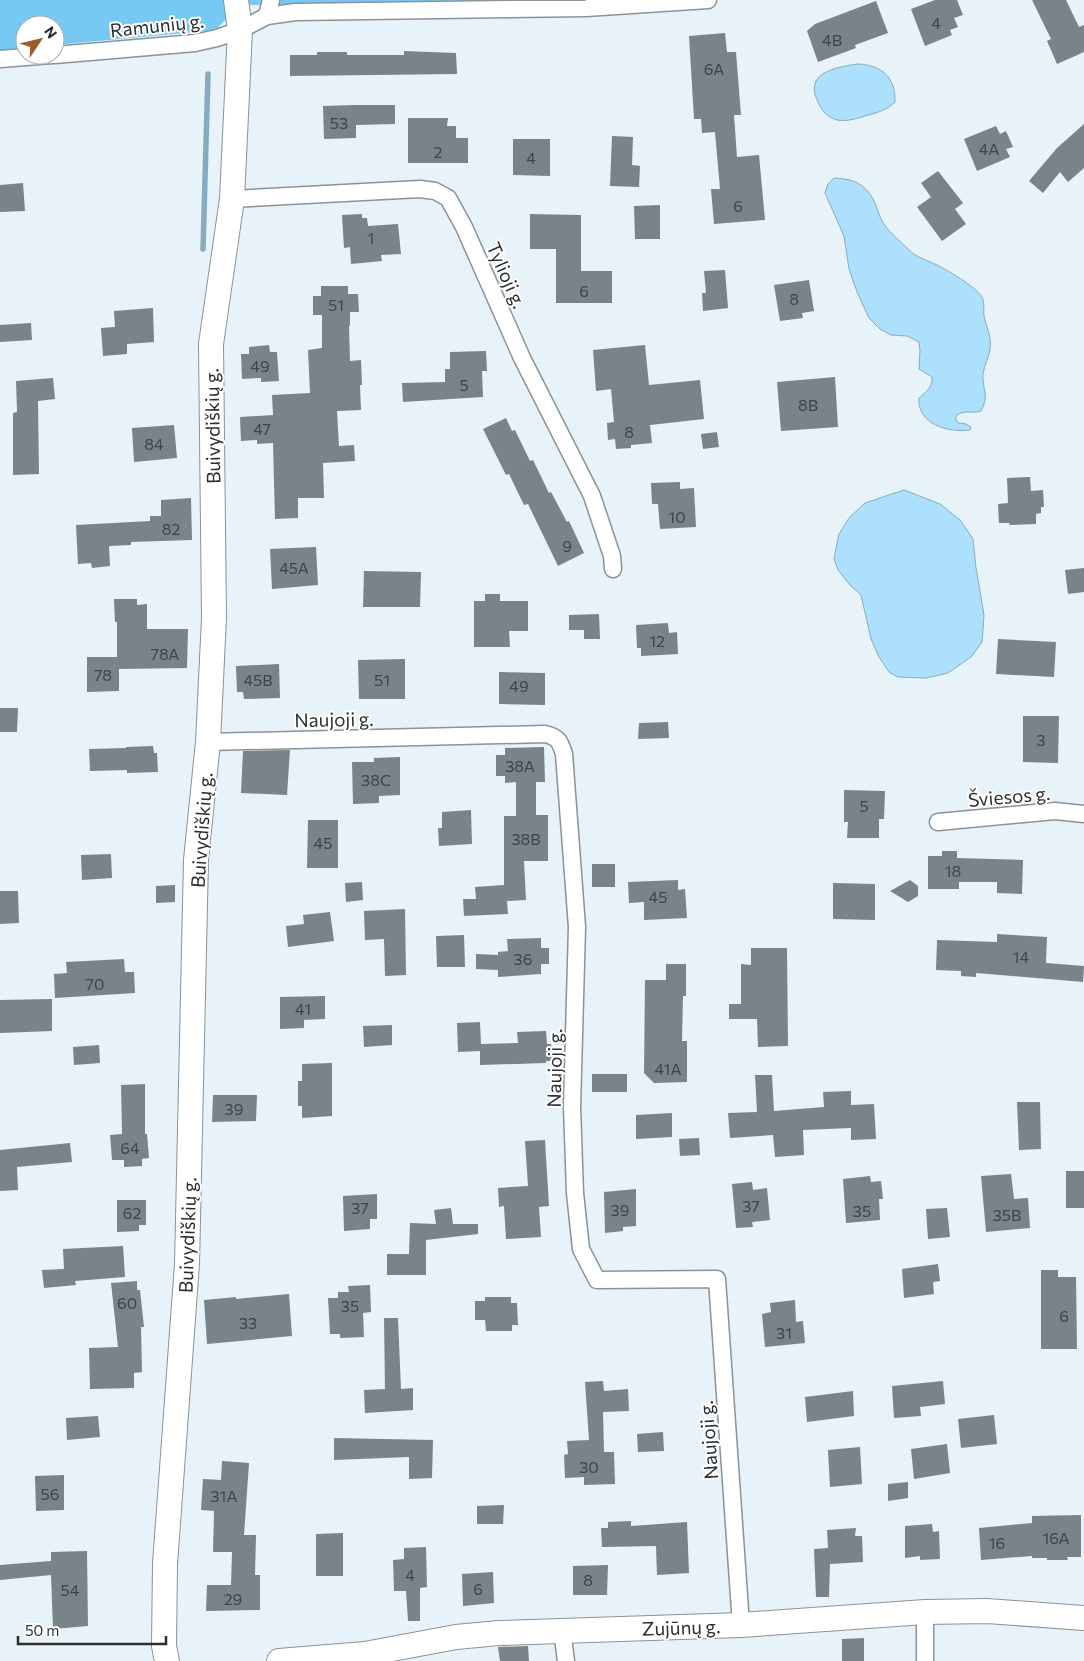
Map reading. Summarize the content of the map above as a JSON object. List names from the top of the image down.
{
  "streets": {
    "main road": ["Buivydiškių g.", "Zujūnų g."],
    "street": [
      "Ramunių g.",
      "Tylioji g.",
      "Naujoji g.",
      "Šviesos g."
    ]
  },
  "crossings": [
    ["Ramunių g.", "Buivydiškių g."],
    ["Tylioji g.", "Buivydiškių g."],
    ["Buivydiškių g.", "Naujoji g."],
    ["Naujoji g.", "Zujūnų g."]
  ],
  "house_numbers": [
    "4",
    "4B",
    "6A",
    "53",
    "4A",
    "2",
    "4",
    "6",
    "1",
    "6",
    "8",
    "51",
    "49",
    "5",
    "8B",
    "47",
    "8",
    "84",
    "10",
    "82",
    "9",
    "45A",
    "12",
    "78A",
    "78",
    "45B",
    "51",
    "49",
    "3",
    "38A",
    "38C",
    "5",
    "38B",
    "45",
    "18",
    "45",
    "14",
    "36",
    "70",
    "41",
    "41A",
    "39",
    "64",
    "37",
    "37",
    "39",
    "35",
    "62",
    "35B",
    "60",
    "35",
    "6",
    "33",
    "31",
    "30",
    "56",
    "31A",
    "16A",
    "16",
    "4",
    "8",
    "6",
    "54",
    "29"
  ],
  "scale_bar": "50 m",
  "north": "top right"
}
